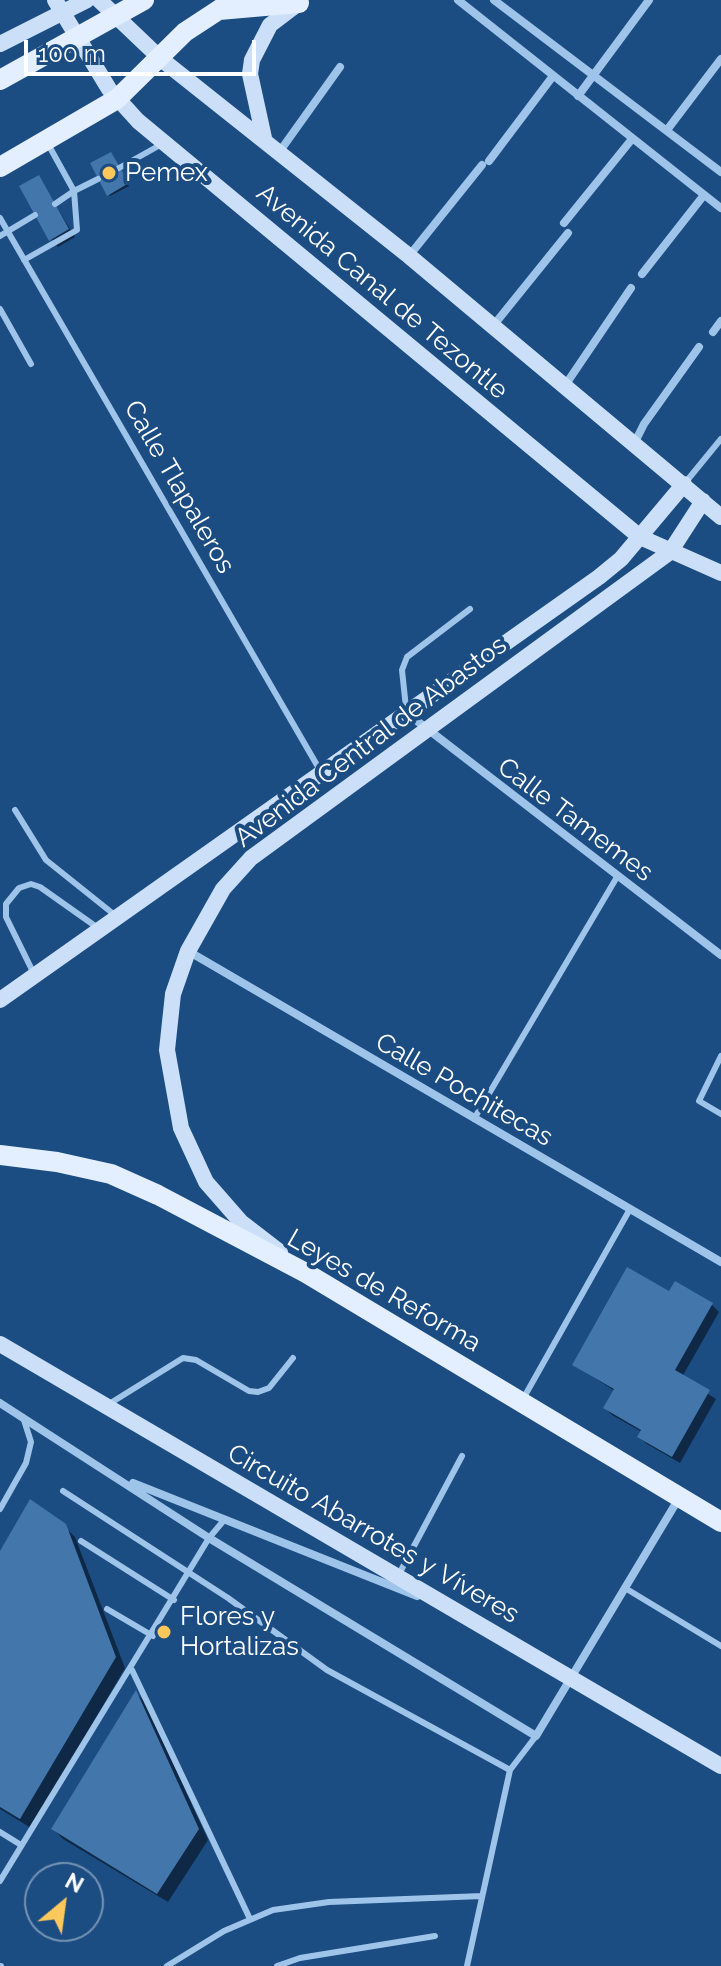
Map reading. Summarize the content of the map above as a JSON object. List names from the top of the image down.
{
  "streets": {
    "main road": [
      "Avenida Canal de Tezontle",
      "Avenida Central de Abastos",
      "Leyes de Reforma",
      "Circuito Abarrotes y Víveres"
    ],
    "street": ["Calle Tamemes", "Calle Pochitecas"],
    "lane": ["Calle Tlapaleros"]
  },
  "crossings": [
    ["Avenida Canal de Tezontle", "Avenida Central de Abastos"],
    ["Calle Tlapaleros", "Avenida Central de Abastos"],
    ["Avenida Central de Abastos", "Calle Tamemes"],
    ["Avenida Central de Abastos", "Calle Pochitecas"],
    ["Avenida Central de Abastos", "Leyes de Reforma"]
  ],
  "places": ["Pemex", "Flores y Hortalizas"],
  "scale_bar": "100 m",
  "north": "top right"
}
